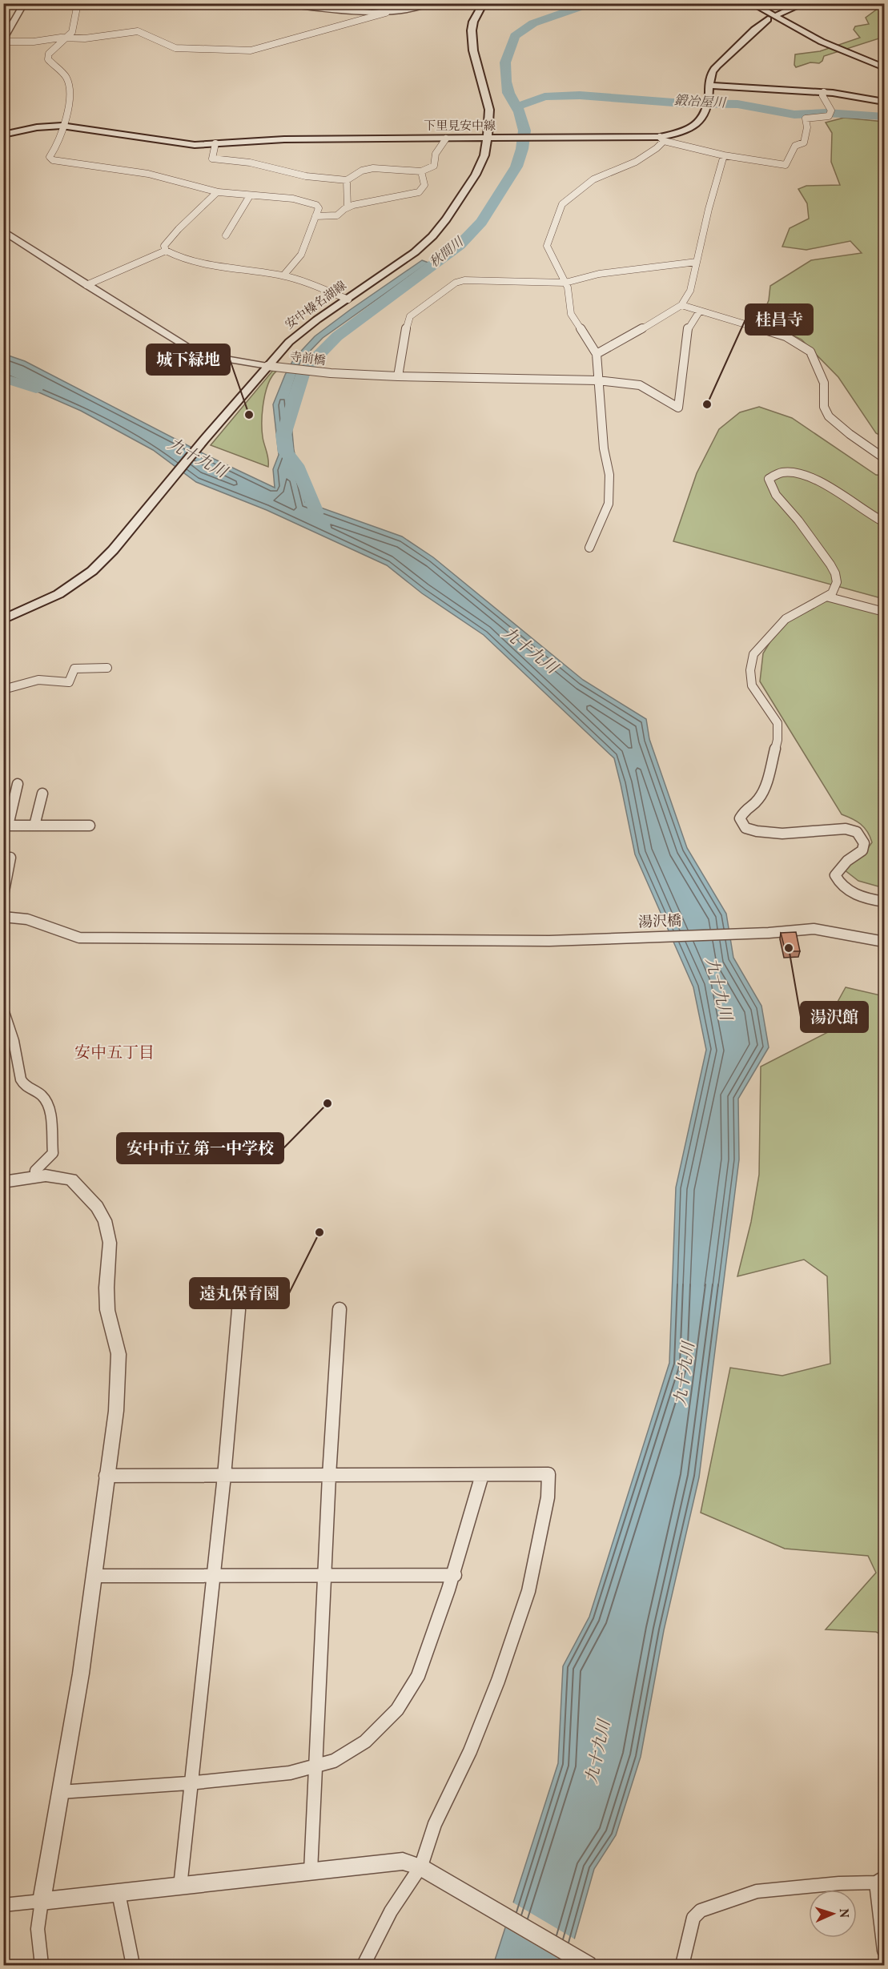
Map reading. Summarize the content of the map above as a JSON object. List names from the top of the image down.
{
  "streets": {
    "main road": ["下里見安中線", "安中榛名湖線"],
    "street": ["寺前橋", "湯沢橋"]
  },
  "crossings": [
    ["下里見安中線", "安中榛名湖線"],
    ["安中榛名湖線", "寺前橋"]
  ],
  "districts": ["安中五丁目"],
  "water": ["鍛冶屋川", "秋間川", "九十九川"],
  "places": [
    "桂昌寺",
    "城下緑地",
    "湯沢館",
    "安中市立 第一中学校",
    "遠丸保育園"
  ],
  "north": "right"
}
